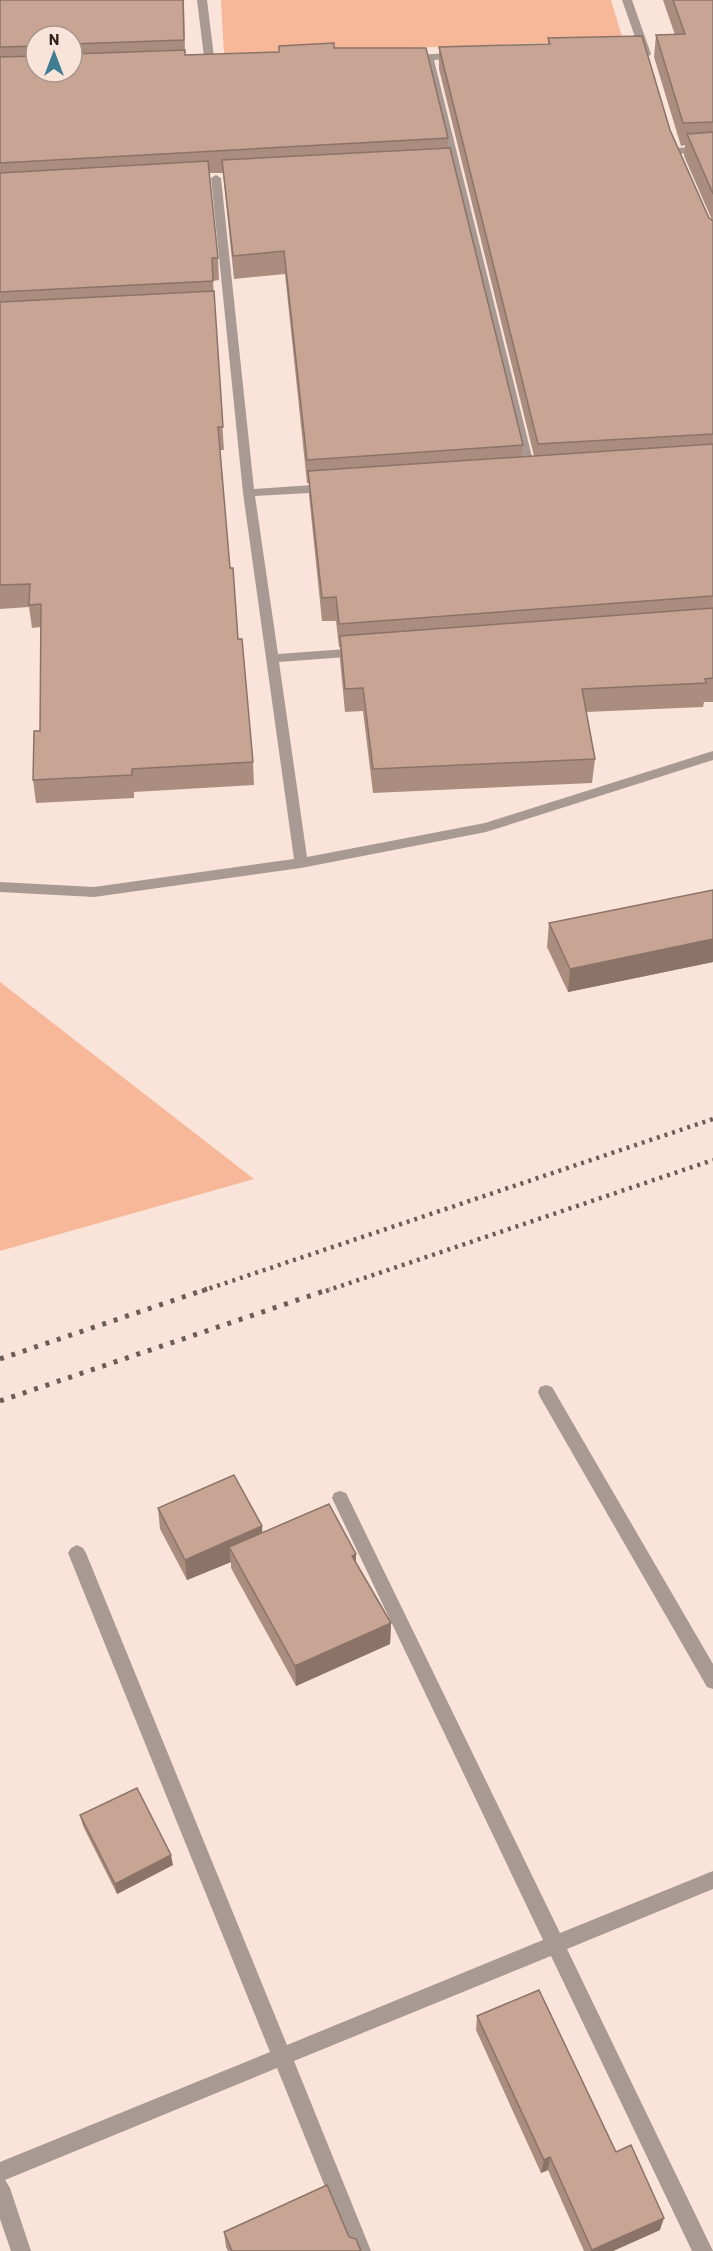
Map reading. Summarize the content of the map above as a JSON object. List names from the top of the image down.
{
  "north": "top"
}
